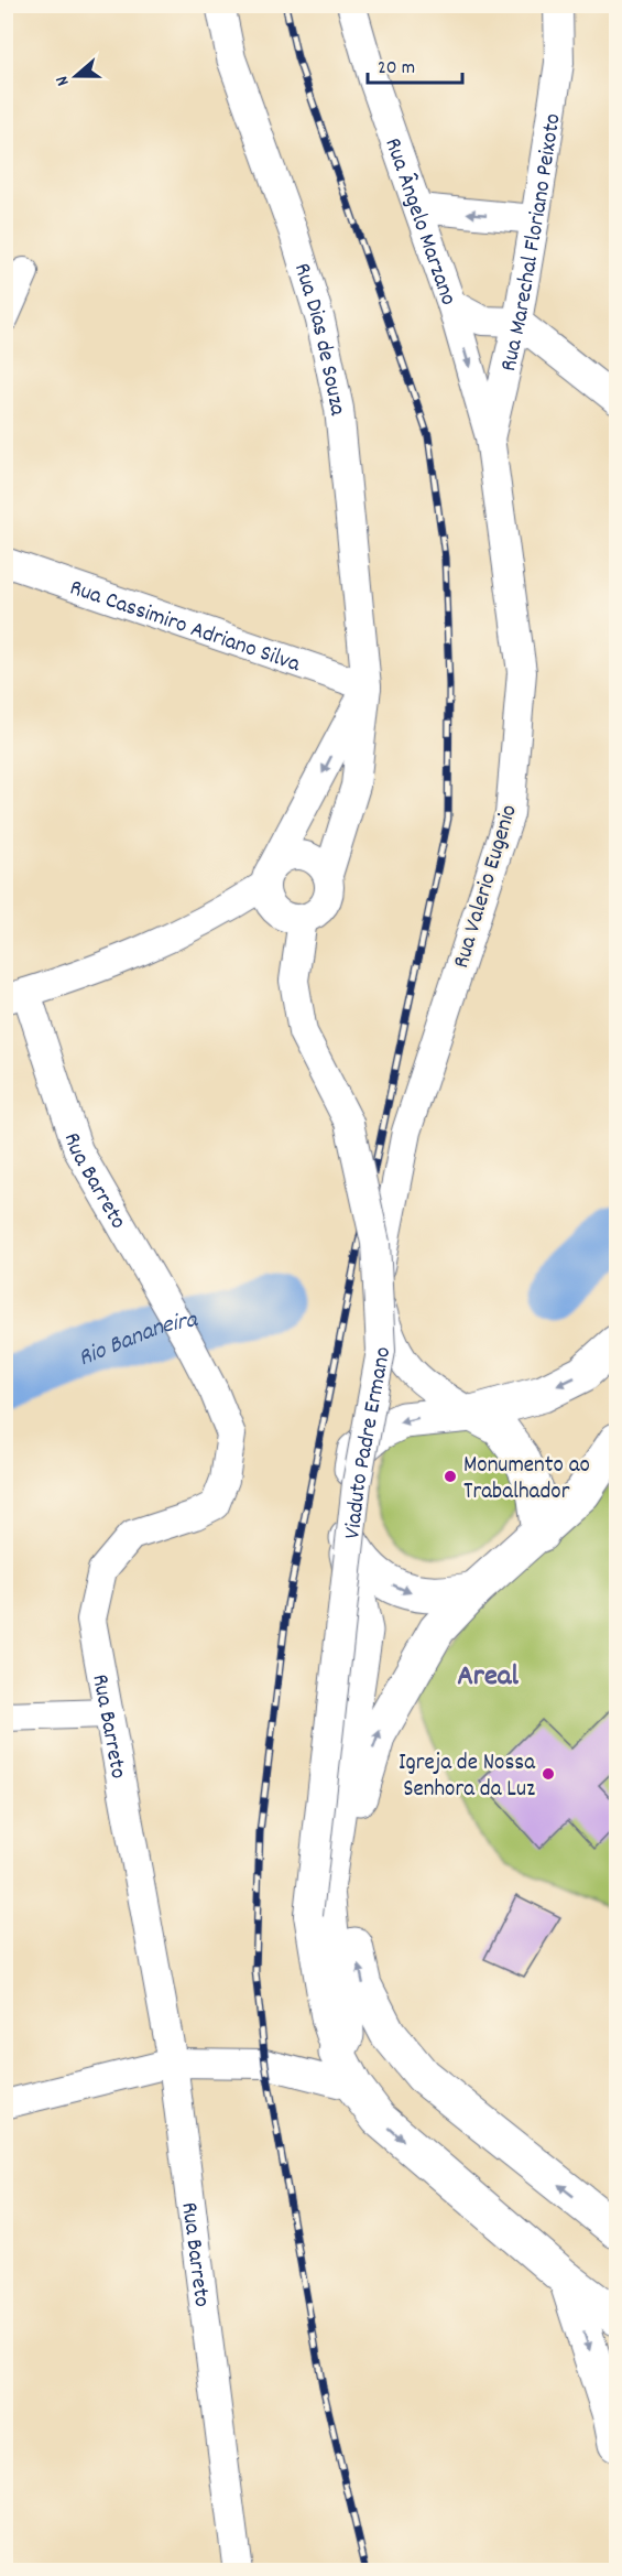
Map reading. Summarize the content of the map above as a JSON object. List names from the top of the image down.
{
  "streets": {
    "street": [
      "Rua Ângelo Marzano",
      "Rua Marechal Floriano Peixoto",
      "Rua Dias de Souza",
      "Rua Cassimiro Adriano Silva",
      "Rua Valerio Eugenio",
      "Rua Barreto",
      "Viaduto Padre Ermano"
    ]
  },
  "crossings": [
    ["Rua Ângelo Marzano", "Rua Marechal Floriano Peixoto"],
    ["Rua Ângelo Marzano", "Rua Valerio Eugenio"],
    ["Rua Marechal Floriano Peixoto", "Rua Valerio Eugenio"],
    ["Rua Dias de Souza", "Rua Cassimiro Adriano Silva"],
    ["Rua Dias de Souza", "Viaduto Padre Ermano"]
  ],
  "districts": ["Areal"],
  "water": ["Rio Bananeira"],
  "places": ["Monumento ao Trabalhador", "Igreja de Nossa Senhora da Luz"],
  "scale_bar": "20 m",
  "north": "left"
}
